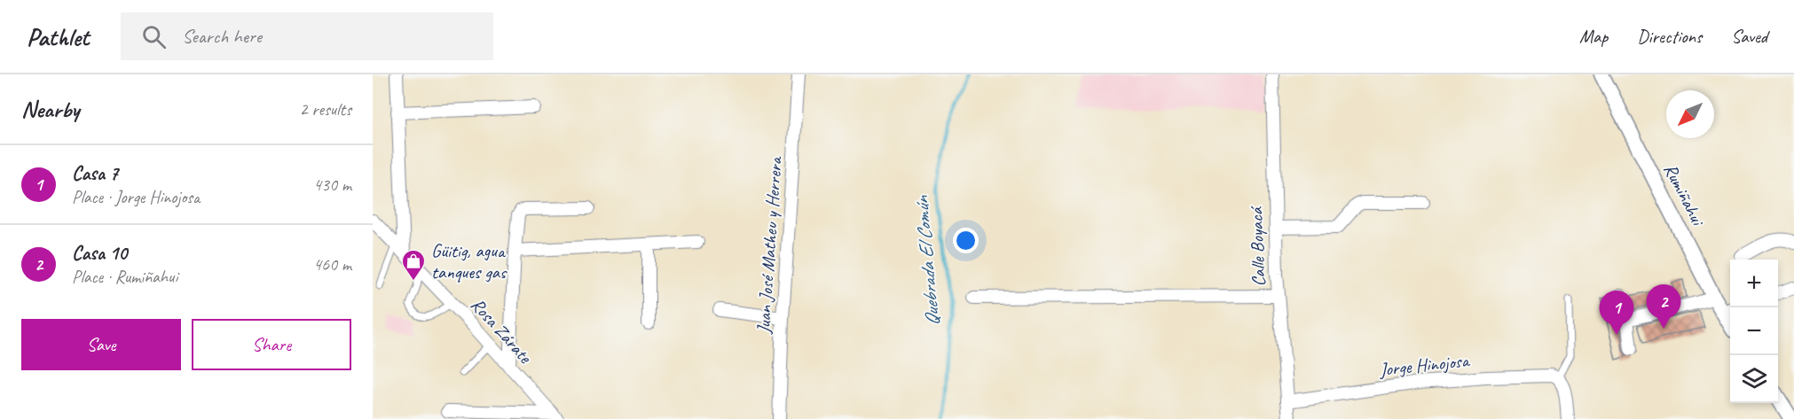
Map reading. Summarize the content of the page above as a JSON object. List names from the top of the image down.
{
  "streets": {
    "street": [
      "Rumiñahui",
      "Juan José Matheu y Herrera",
      "Calle Boyacá",
      "Rosa Zárate",
      "Jorge Hinojosa"
    ]
  },
  "crossings": [
    ["Calle Boyacá", "Jorge Hinojosa"]
  ],
  "water": ["Quebrada El Común"],
  "places": {
    "shop": ["Güitig, agua tanques gas"]
  },
  "north": "bottom left",
  "page": {
    "header": "Pathlet",
    "search": "Search here",
    "nav": ["Map", "Directions", "Saved"],
    "heading": ["Nearby", "2 results"],
    "list": [
      {
        "mark": "1",
        "name": "Casa 7",
        "note": "Place · Jorge Hinojosa",
        "value": "430 m"
      },
      {
        "mark": "2",
        "name": "Casa 10",
        "note": "Place · Rumiñahui",
        "value": "460 m"
      }
    ],
    "map_buttons": ["+", "−"],
    "pins": ["2", "1"],
    "buttons": ["Save", "Share"]
  }
}
